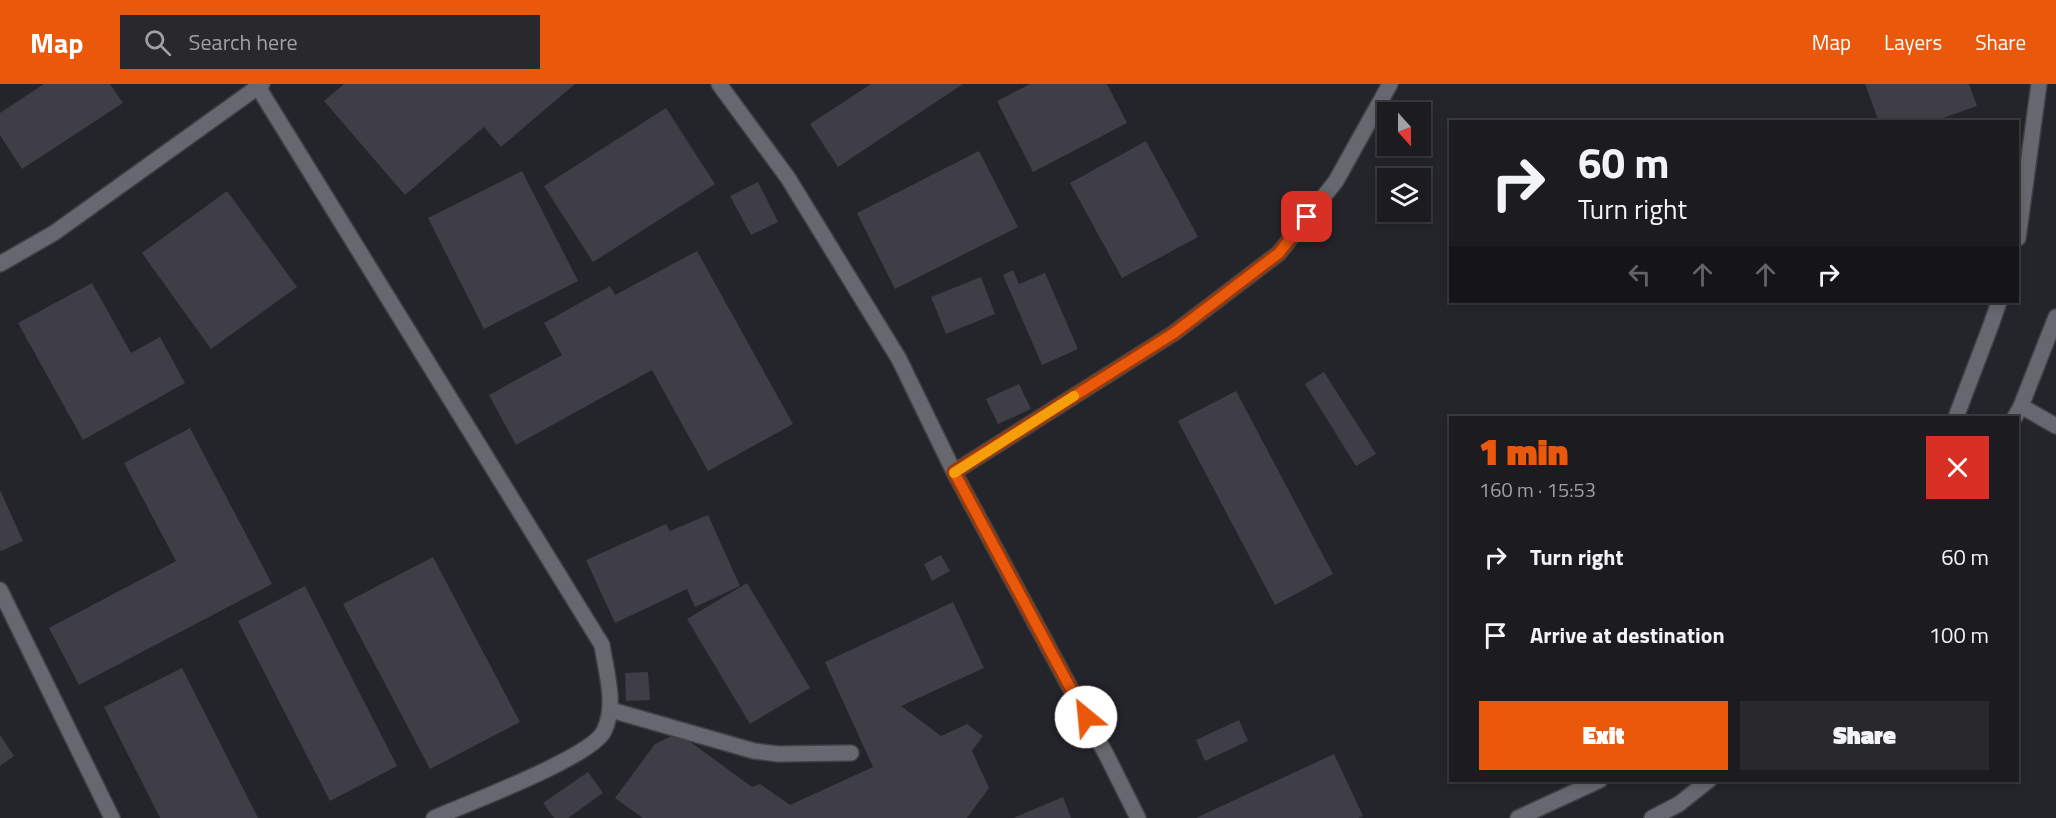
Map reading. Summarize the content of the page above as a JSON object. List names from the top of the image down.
{
  "north": "bottom",
  "page": {
    "header": "Map",
    "search": "Search here",
    "nav": ["Map", "Layers", "Share"],
    "turn": ["60 m", "Turn right"],
    "heading": ["1 min", "160 m · 15:53"],
    "list": [
      {
        "name": "Turn right",
        "value": "60 m"
      },
      {
        "name": "Arrive at destination",
        "value": "100 m"
      }
    ],
    "buttons": ["Exit", "Share"]
  }
}
